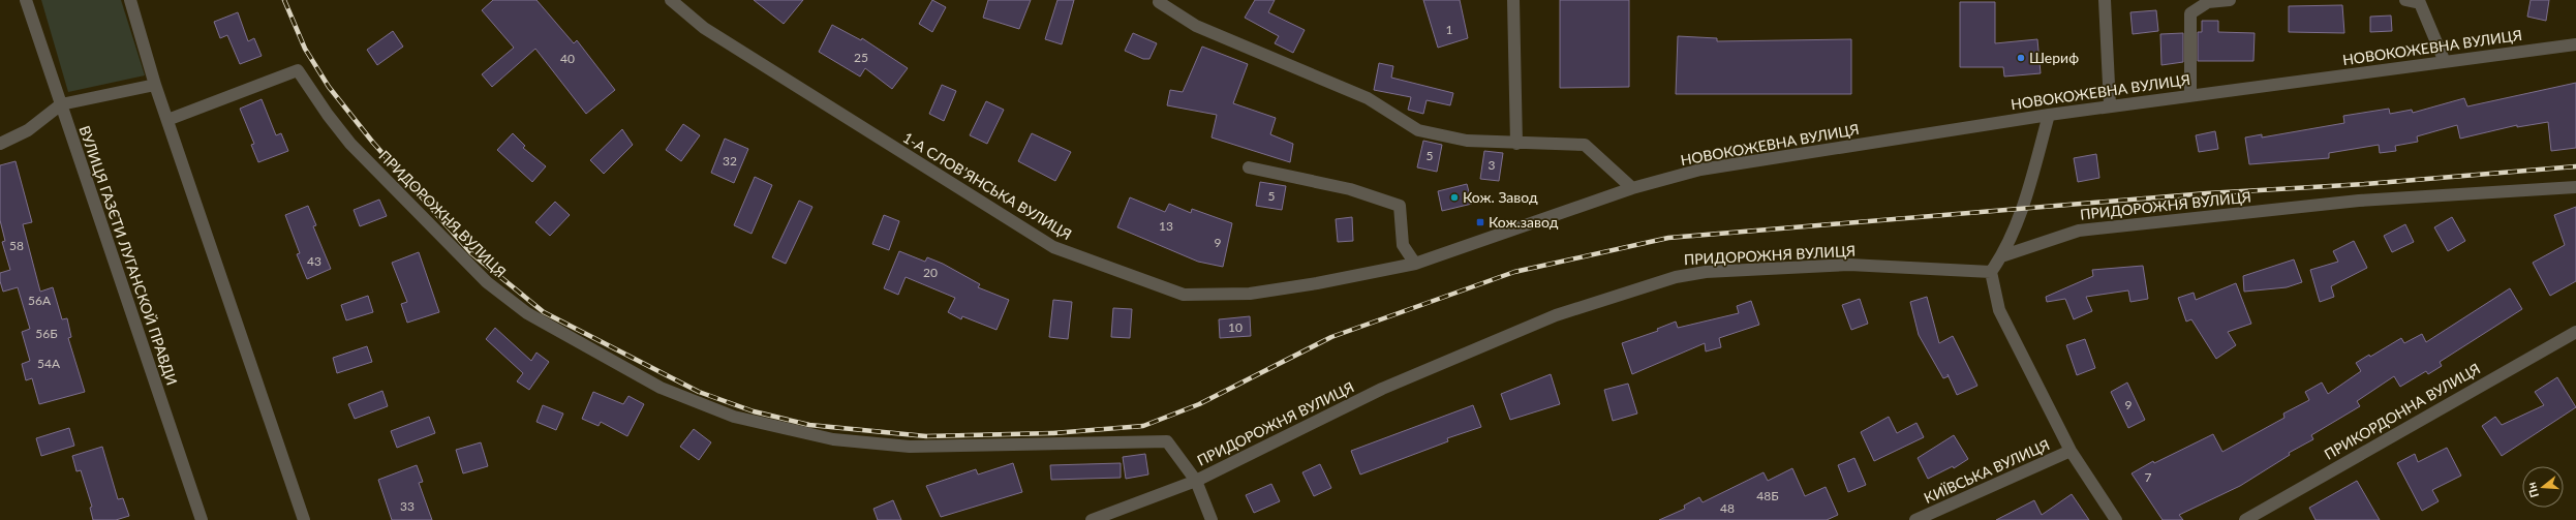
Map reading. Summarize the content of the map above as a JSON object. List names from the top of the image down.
{
  "streets": {
    "street": [
      "НОВОКОЖЕВНА ВУЛИЦЯ",
      "1-А СЛОВ’ЯНСЬКА ВУЛИЦЯ",
      "ПРИДОРОЖНЯ ВУЛИЦЯ",
      "ВУЛИЦЯ ГАЗЄТИ ЛУГАНСКОЙ ПРАВДИ",
      "ПРИКОРДОННА ВУЛИЦЯ",
      "КИЇВСЬКА ВУЛИЦЯ"
    ]
  },
  "crossings": [
    ["НОВОКОЖЕВНА ВУЛИЦЯ", "1-А СЛОВ’ЯНСЬКА ВУЛИЦЯ"]
  ],
  "places": {
    "other": ["Шериф", "Кож. Завод"],
    "transit": ["Кож.завод"]
  },
  "house_numbers": [
    "1",
    "25",
    "40",
    "5",
    "32",
    "3",
    "5",
    "13",
    "9",
    "58",
    "43",
    "20",
    "56А",
    "10",
    "56Б",
    "54А",
    "9",
    "7",
    "48Б",
    "33",
    "48"
  ],
  "north": "left"
}
